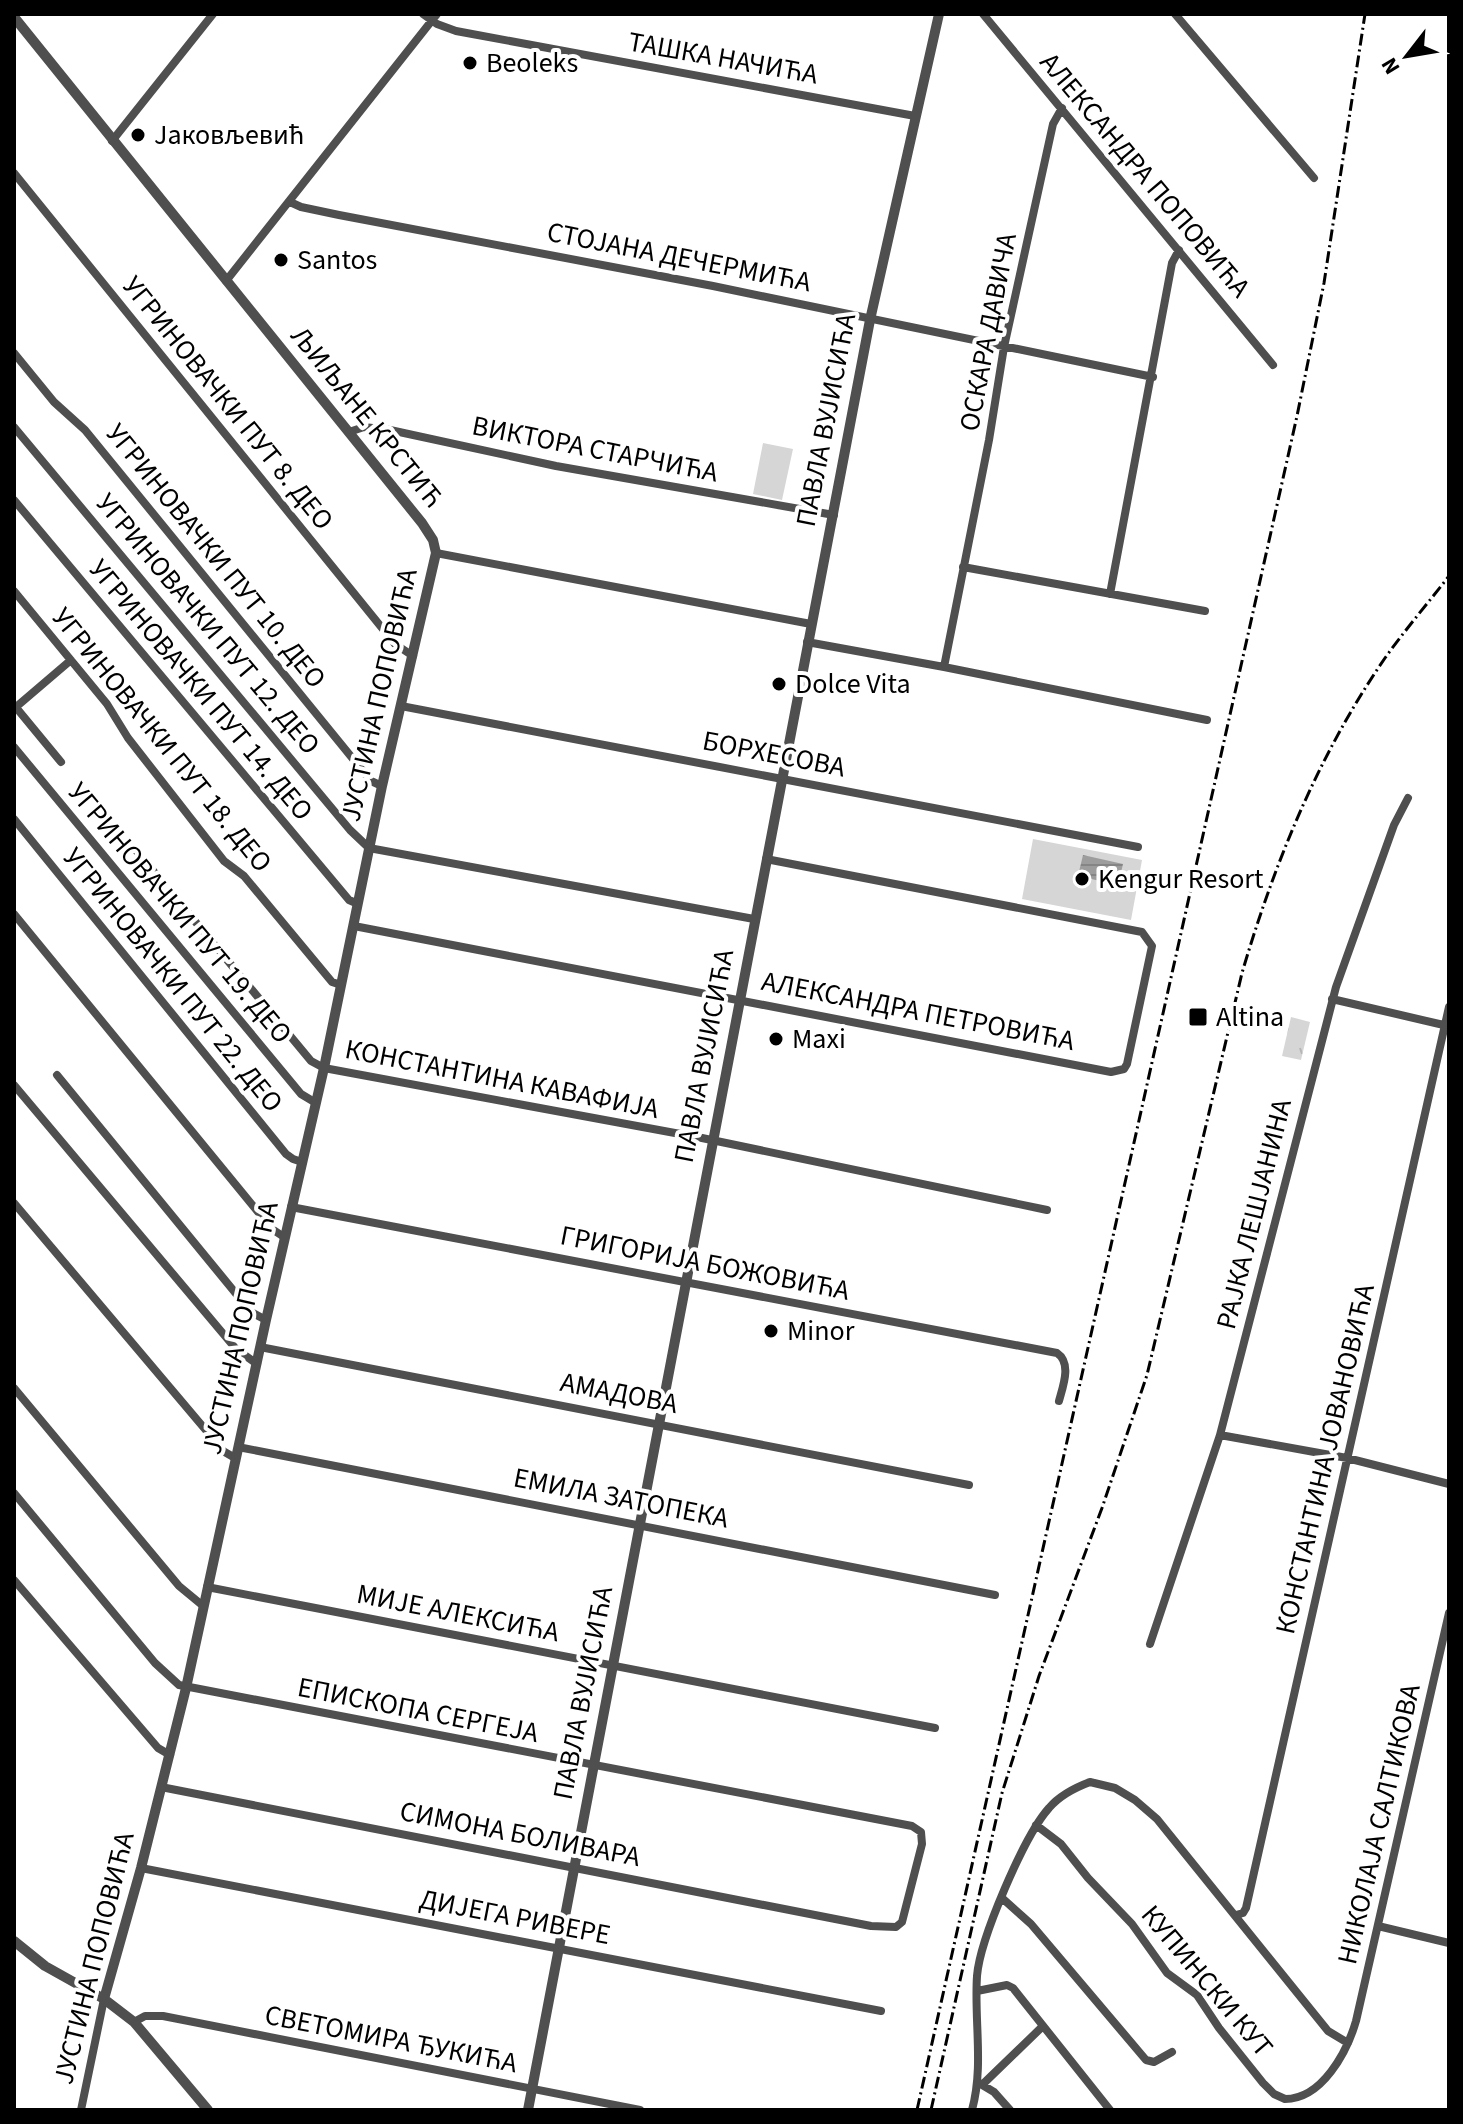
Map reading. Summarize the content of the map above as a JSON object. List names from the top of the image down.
{
  "streets": {
    "street": [
      "ТАШКА НАЧИЋА",
      "АЛЕКСАНДРА ПОПОВИЋА",
      "СТОЈАНА ДЕЧЕРМИЋА",
      "ОСКАРА ДАВИЧА",
      "УГРИНОВАЧКИ ПУТ 8. ДЕО",
      "ЉИЉАНЕ КРСТИЋ",
      "ПАВЛА ВУЈИСИЋА",
      "ВИКТОРА СТАРЧИЋА",
      "УГРИНОВАЧКИ ПУТ 10. ДЕО",
      "УГРИНОВАЧКИ ПУТ 12. ДЕО",
      "УГРИНОВАЧКИ ПУТ 14. ДЕО",
      "ЈУСТИНА ПОПОВИЋА",
      "УГРИНОВАЧКИ ПУТ 18. ДЕО",
      "БОРХЕСОВА",
      "УГРИНОВАЧКИ ПУТ 19. ДЕО",
      "УГРИНОВАЧКИ ПУТ 22. ДЕО",
      "АЛЕКСАНДРА ПЕТРОВИЋА",
      "КОНСТАНТИНА КАВАФИЈА",
      "РАЈКА ЛЕШЈАНИНА",
      "ГРИГОРИЈА БОЖОВИЋА",
      "АМАДОВА",
      "КОНСТАНТИНА ЈОВАНОВИЋА",
      "ЕМИЛА ЗАТОПЕКА",
      "МИЈЕ АЛЕКСИЋА",
      "ЕПИСКОПА СЕРГЕЈА",
      "НИКОЛАЈА САЛТИКОВА",
      "СИМОНА БОЛИВАРА",
      "ДИЈЕГА РИВЕРЕ",
      "КУПИНСКИ КУТ",
      "СВЕТОМИРА ЂУКИЋА"
    ]
  },
  "crossings": [
    ["ТАШКА НАЧИЋА", "ПАВЛА ВУЈИСИЋА"],
    ["АЛЕКСАНДРА ПОПОВИЋА", "ОСКАРА ДАВИЧА"],
    ["СТОЈАНА ДЕЧЕРМИЋА", "ОСКАРА ДАВИЧА"],
    ["СТОЈАНА ДЕЧЕРМИЋА", "ПАВЛА ВУЈИСИЋА"],
    ["УГРИНОВАЧКИ ПУТ 8. ДЕО", "ЈУСТИНА ПОПОВИЋА"],
    ["ЉИЉАНЕ КРСТИЋ", "ПАВЛА ВУЈИСИЋА"],
    ["ЉИЉАНЕ КРСТИЋ", "ВИКТОРА СТАРЧИЋА"],
    ["ЉИЉАНЕ КРСТИЋ", "ЈУСТИНА ПОПОВИЋА"],
    ["ПАВЛА ВУЈИСИЋА", "ВИКТОРА СТАРЧИЋА"],
    ["ПАВЛА ВУЈИСИЋА", "БОРХЕСОВА"],
    ["ПАВЛА ВУЈИСИЋА", "АЛЕКСАНДРА ПЕТРОВИЋА"],
    ["ПАВЛА ВУЈИСИЋА", "КОНСТАНТИНА КАВАФИЈА"],
    ["ПАВЛА ВУЈИСИЋА", "ГРИГОРИЈА БОЖОВИЋА"],
    ["ПАВЛА ВУЈИСИЋА", "АМАДОВА"],
    ["ПАВЛА ВУЈИСИЋА", "ЕМИЛА ЗАТОПЕКА"],
    ["ПАВЛА ВУЈИСИЋА", "МИЈЕ АЛЕКСИЋА"],
    ["ПАВЛА ВУЈИСИЋА", "ЕПИСКОПА СЕРГЕЈА"],
    ["ПАВЛА ВУЈИСИЋА", "СИМОНА БОЛИВАРА"],
    ["ПАВЛА ВУЈИСИЋА", "ДИЈЕГА РИВЕРЕ"],
    ["ПАВЛА ВУЈИСИЋА", "СВЕТОМИРА ЂУКИЋА"],
    ["УГРИНОВАЧКИ ПУТ 10. ДЕО", "ЈУСТИНА ПОПОВИЋА"],
    ["УГРИНОВАЧКИ ПУТ 12. ДЕО", "ЈУСТИНА ПОПОВИЋА"],
    ["УГРИНОВАЧКИ ПУТ 14. ДЕО", "ЈУСТИНА ПОПОВИЋА"],
    ["ЈУСТИНА ПОПОВИЋА", "УГРИНОВАЧКИ ПУТ 18. ДЕО"],
    ["ЈУСТИНА ПОПОВИЋА", "БОРХЕСОВА"],
    ["ЈУСТИНА ПОПОВИЋА", "УГРИНОВАЧКИ ПУТ 19. ДЕО"],
    ["ЈУСТИНА ПОПОВИЋА", "УГРИНОВАЧКИ ПУТ 22. ДЕО"],
    ["ЈУСТИНА ПОПОВИЋА", "АЛЕКСАНДРА ПЕТРОВИЋА"],
    ["ЈУСТИНА ПОПОВИЋА", "КОНСТАНТИНА КАВАФИЈА"],
    ["ЈУСТИНА ПОПОВИЋА", "ГРИГОРИЈА БОЖОВИЋА"],
    ["ЈУСТИНА ПОПОВИЋА", "АМАДОВА"],
    ["ЈУСТИНА ПОПОВИЋА", "ЕМИЛА ЗАТОПЕКА"],
    ["ЈУСТИНА ПОПОВИЋА", "МИЈЕ АЛЕКСИЋА"],
    ["ЈУСТИНА ПОПОВИЋА", "ЕПИСКОПА СЕРГЕЈА"],
    ["ЈУСТИНА ПОПОВИЋА", "СИМОНА БОЛИВАРА"],
    ["ЈУСТИНА ПОПОВИЋА", "ДИЈЕГА РИВЕРЕ"],
    ["ЕПИСКОПА СЕРГЕЈА", "СИМОНА БОЛИВАРА"],
    ["НИКОЛАЈА САЛТИКОВА", "КУПИНСКИ КУТ"]
  ],
  "places": {
    "other": [
      "Beoleks",
      "Јаковљевић",
      "Santos",
      "Dolce Vita",
      "Kengur Resort",
      "Maxi",
      "Minor"
    ],
    "transit": ["Altina"]
  },
  "north": "bottom left"
}
